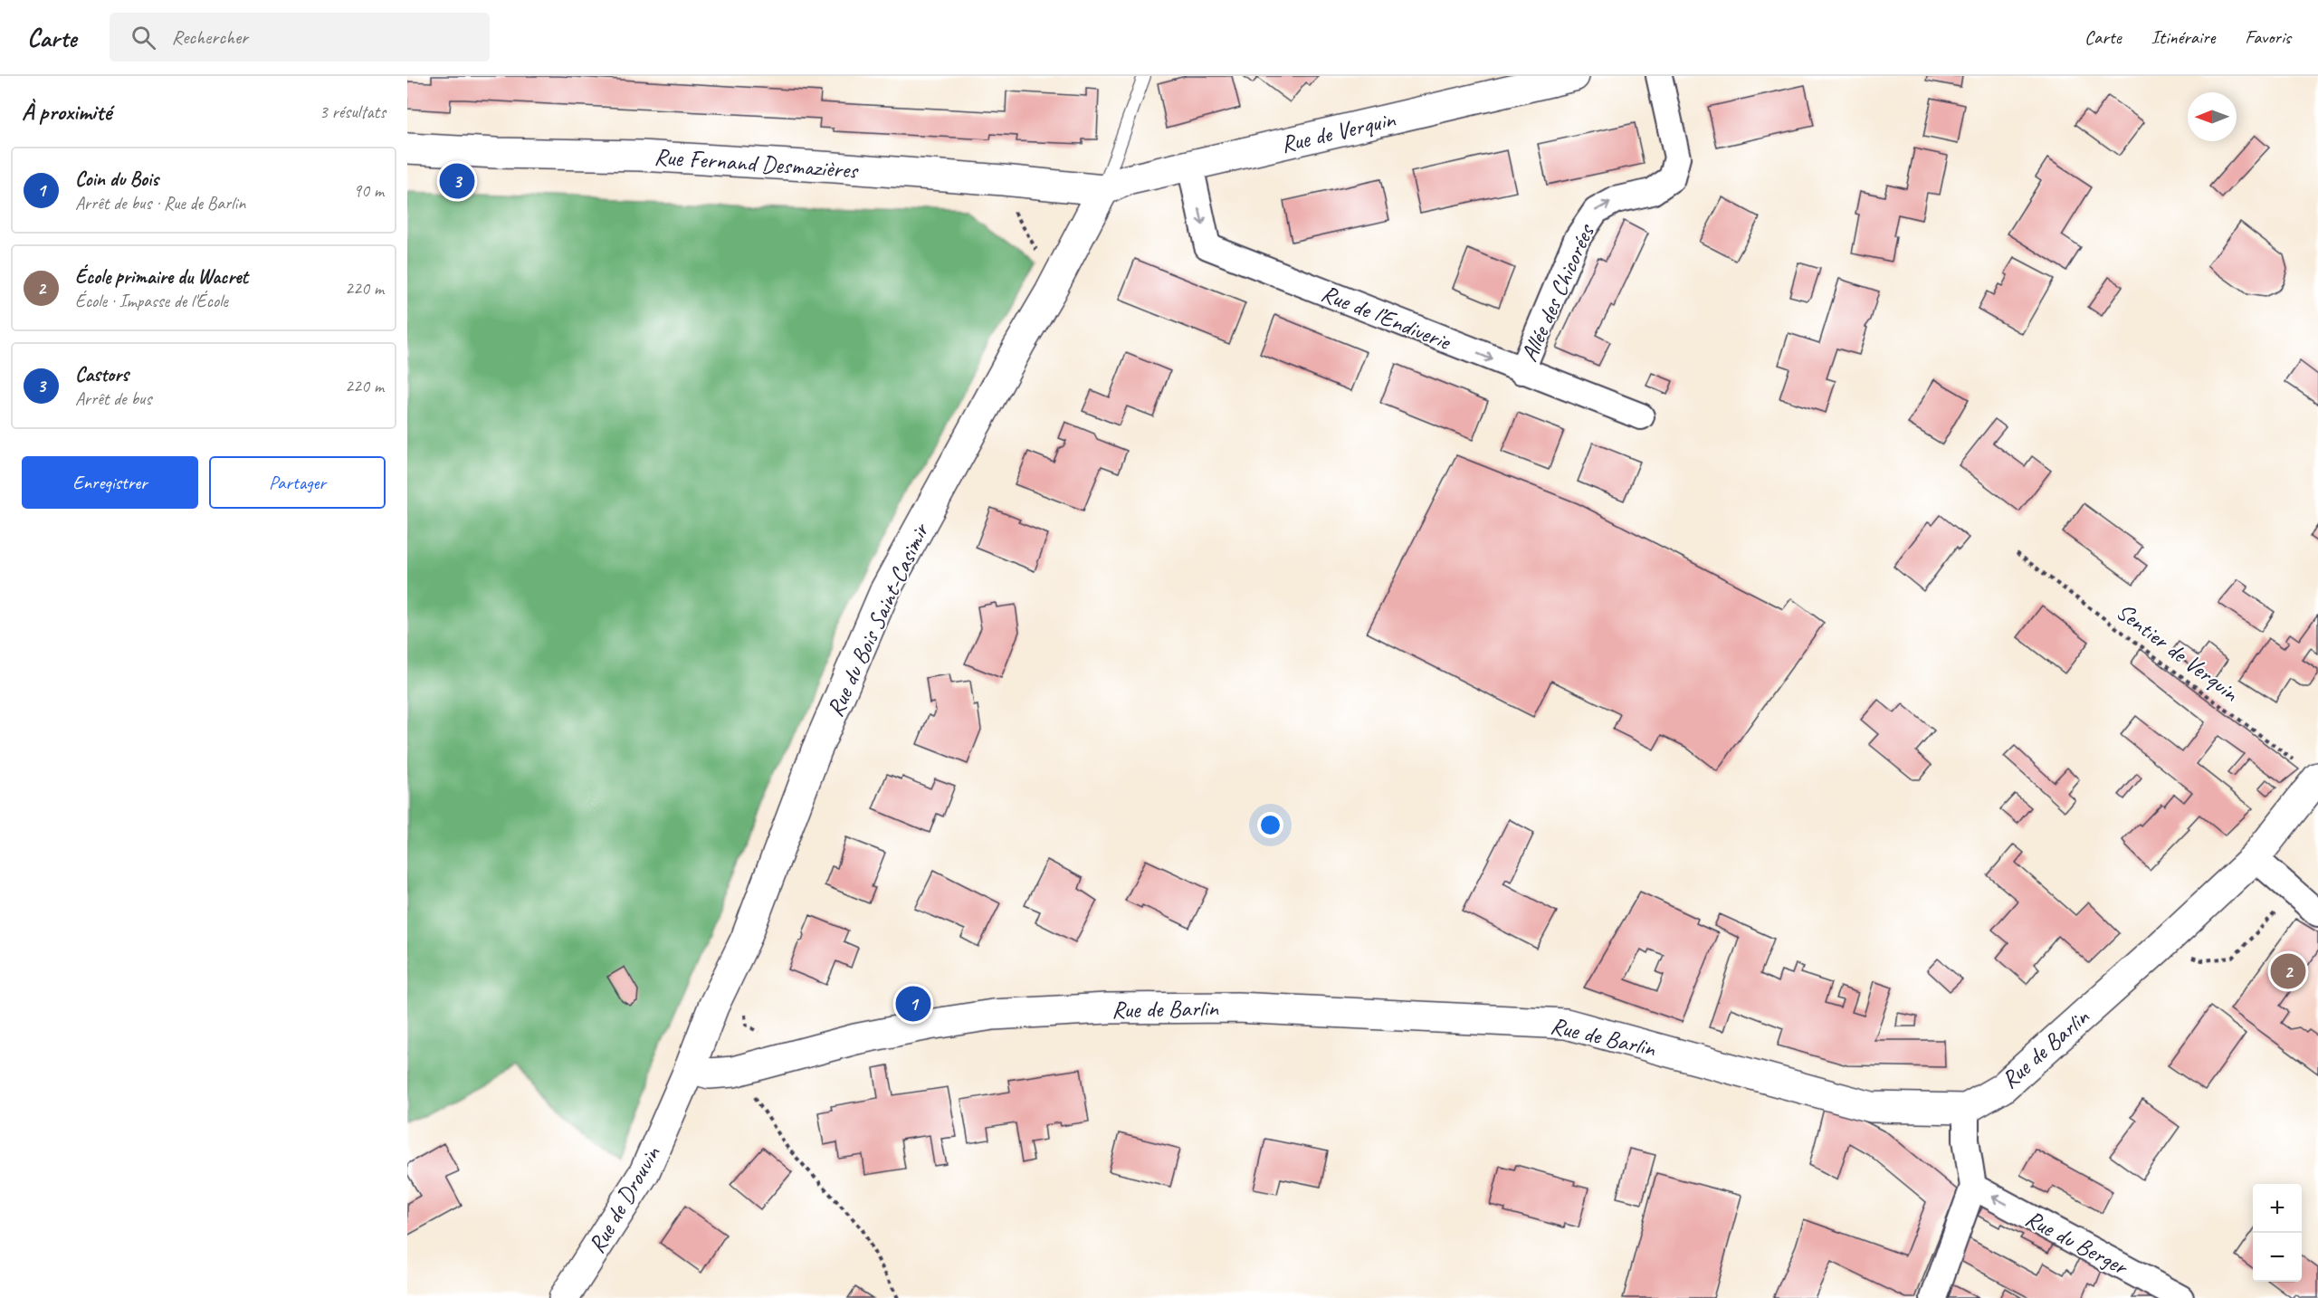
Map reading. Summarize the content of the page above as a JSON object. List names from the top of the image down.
{
  "streets": {
    "street": [
      "Rue de Verquin",
      "Rue Fernand Desmazières",
      "Allée des Chicorées",
      "Rue de l’Endiverie",
      "Rue du Bois Saint-Casimir",
      "Rue de Barlin",
      "Rue de Drouvin",
      "Rue du Berger"
    ],
    "path": ["Sentier de Verquin"]
  },
  "crossings": [
    ["Rue de Verquin", "Rue Fernand Desmazières"],
    ["Rue de Verquin", "Rue de l’Endiverie"],
    ["Rue de Verquin", "Rue du Bois Saint-Casimir"],
    ["Rue Fernand Desmazières", "Rue du Bois Saint-Casimir"],
    ["Allée des Chicorées", "Rue de l’Endiverie"],
    ["Rue du Bois Saint-Casimir", "Rue de Barlin"],
    ["Rue du Bois Saint-Casimir", "Rue de Drouvin"],
    ["Sentier de Verquin", "Rue de Barlin"],
    ["Rue de Barlin", "Rue de Drouvin"]
  ],
  "one_way": ["Allée des Chicorées", "Rue de l’Endiverie", "Rue du Berger"],
  "north": "left",
  "page": {
    "header": "Carte",
    "search": "Rechercher",
    "nav": ["Carte", "Itinéraire", "Favoris"],
    "heading": ["À proximité", "3 résultats"],
    "list": [
      {
        "mark": "1",
        "name": "Coin du Bois",
        "note": "Arrêt de bus · Rue de Barlin",
        "value": "90 m"
      },
      {
        "mark": "2",
        "name": "École primaire du Wacret",
        "note": "École · Impasse de l'École",
        "value": "220 m"
      },
      {
        "mark": "3",
        "name": "Castors",
        "note": "Arrêt de bus",
        "value": "220 m"
      }
    ],
    "pins": ["3", "2", "1"],
    "buttons": ["Enregistrer", "Partager"],
    "map_buttons": ["+", "−"]
  }
}
